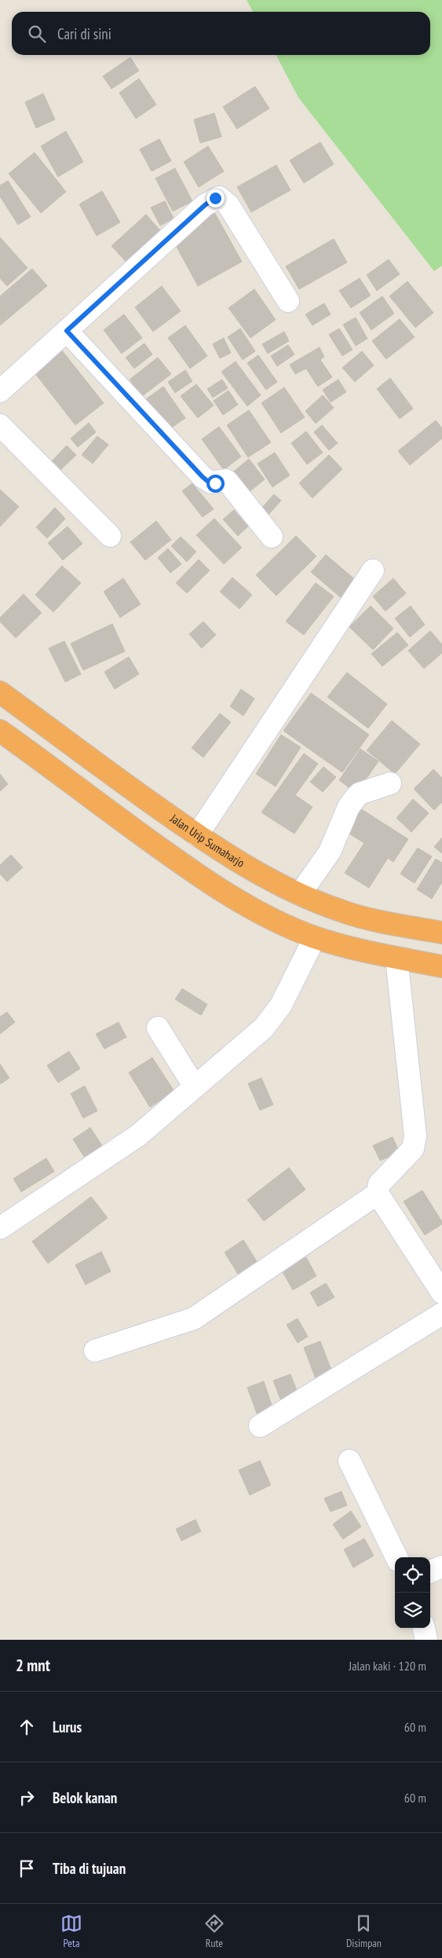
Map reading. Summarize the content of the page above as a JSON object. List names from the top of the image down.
{
  "streets": {
    "highway": ["Jalan Urip Sumaharjo"]
  },
  "page": {
    "search": "Cari di sini",
    "heading": ["2 mnt", "Jalan kaki · 120 m"],
    "list": [
      ["Lurus", "60 m"],
      ["Belok kanan", "60 m"],
      "Tiba di tujuan"
    ],
    "nav": ["Peta", "Rute", "Disimpan"]
  }
}
